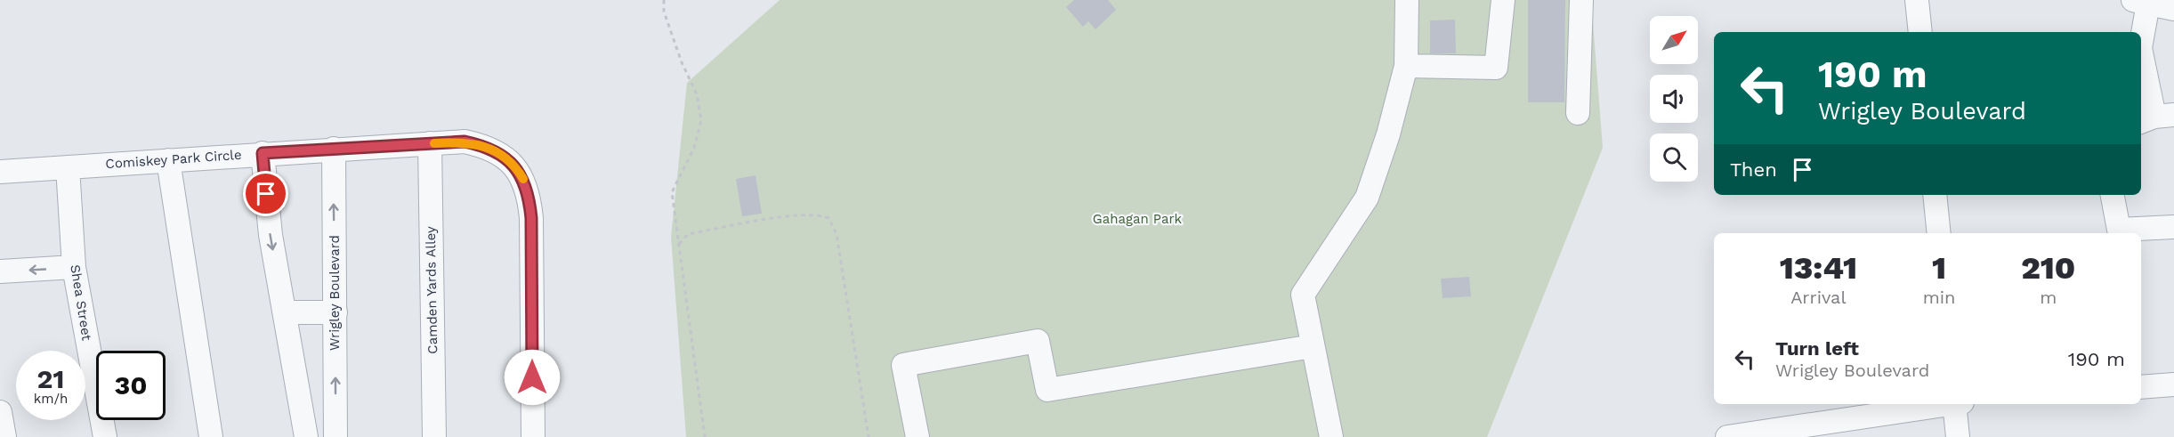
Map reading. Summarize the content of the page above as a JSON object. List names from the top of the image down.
{
  "streets": {
    "street": [
      "Comiskey Park Circle",
      "Camden Yards Alley",
      "Wrigley Boulevard",
      "Shea Street"
    ]
  },
  "crossings": [
    ["Comiskey Park Circle", "Camden Yards Alley"],
    ["Comiskey Park Circle", "Wrigley Boulevard"],
    ["Comiskey Park Circle", "Shea Street"]
  ],
  "parks": ["Gahagan Park"],
  "north": "top right",
  "page": {
    "turn": ["190 m", "Wrigley Boulevard"],
    "then": "Then",
    "eta": [
      "13:41",
      "Arrival",
      "1",
      "min",
      "210",
      "m"
    ],
    "list": [
      {
        "name": "Turn left",
        "note": "Wrigley Boulevard",
        "value": "190 m"
      }
    ],
    "speed": "21 km/h",
    "limit": "30"
  }
}
